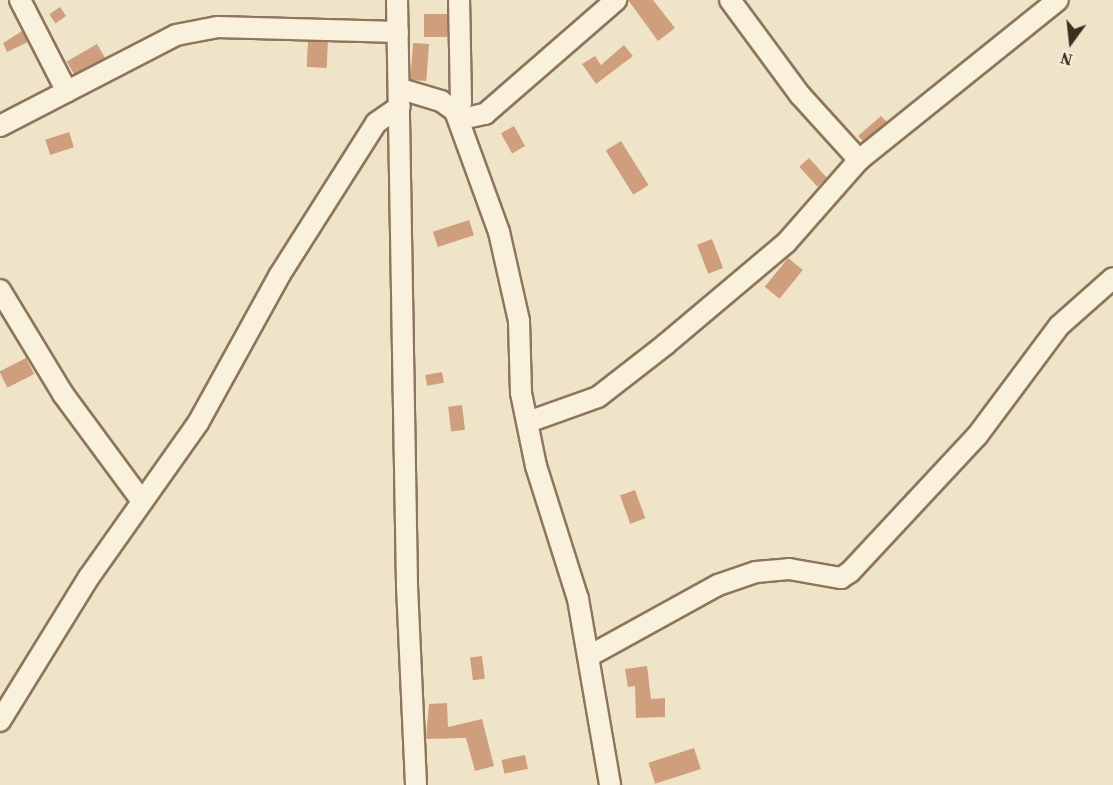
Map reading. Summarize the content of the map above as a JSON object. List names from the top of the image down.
{
  "north": "bottom"
}
